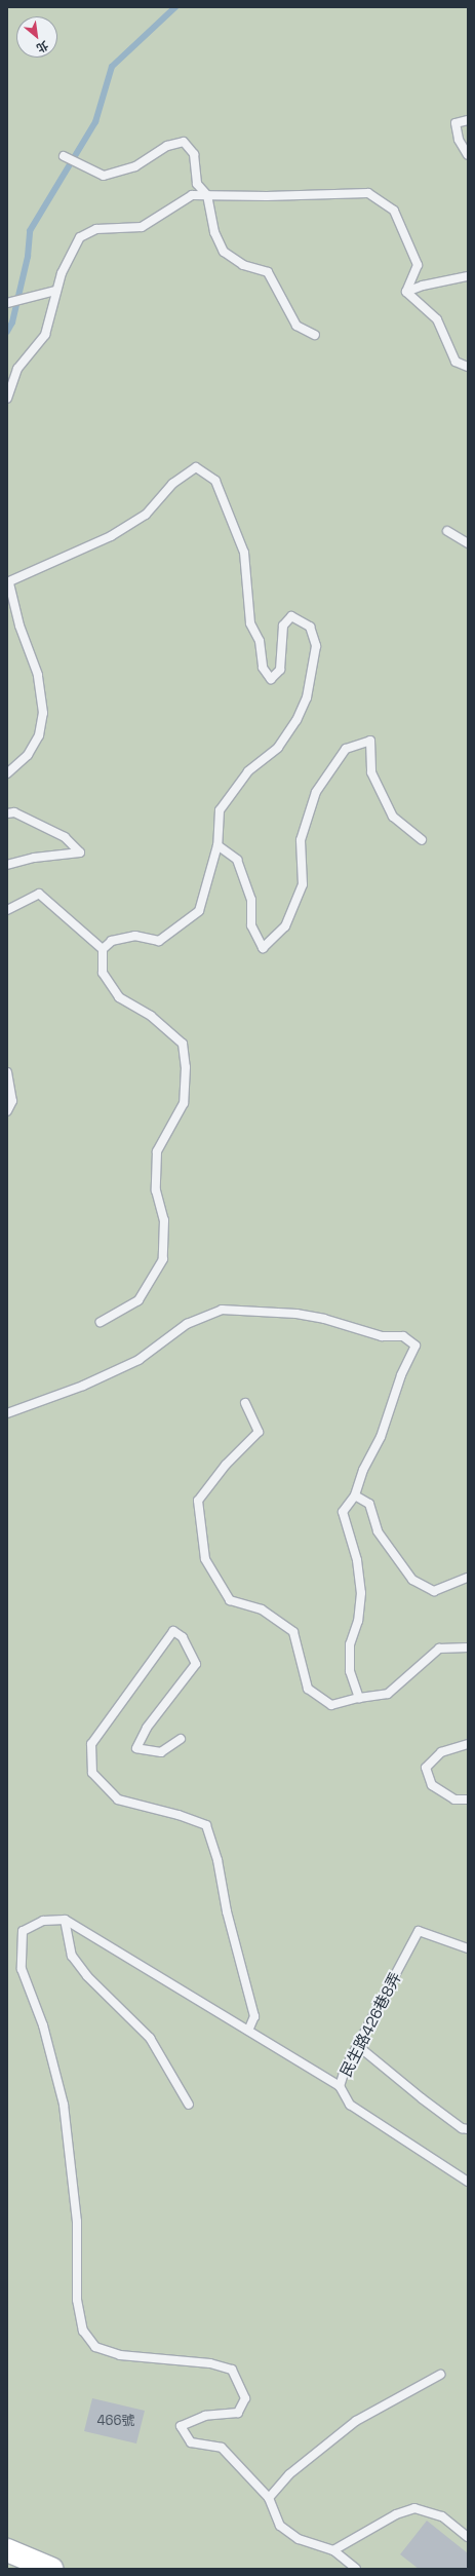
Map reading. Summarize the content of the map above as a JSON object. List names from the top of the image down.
{
  "streets": {
    "lane": ["民生路426巷8弄"]
  },
  "house_numbers": ["466號"],
  "north": "bottom right"
}
